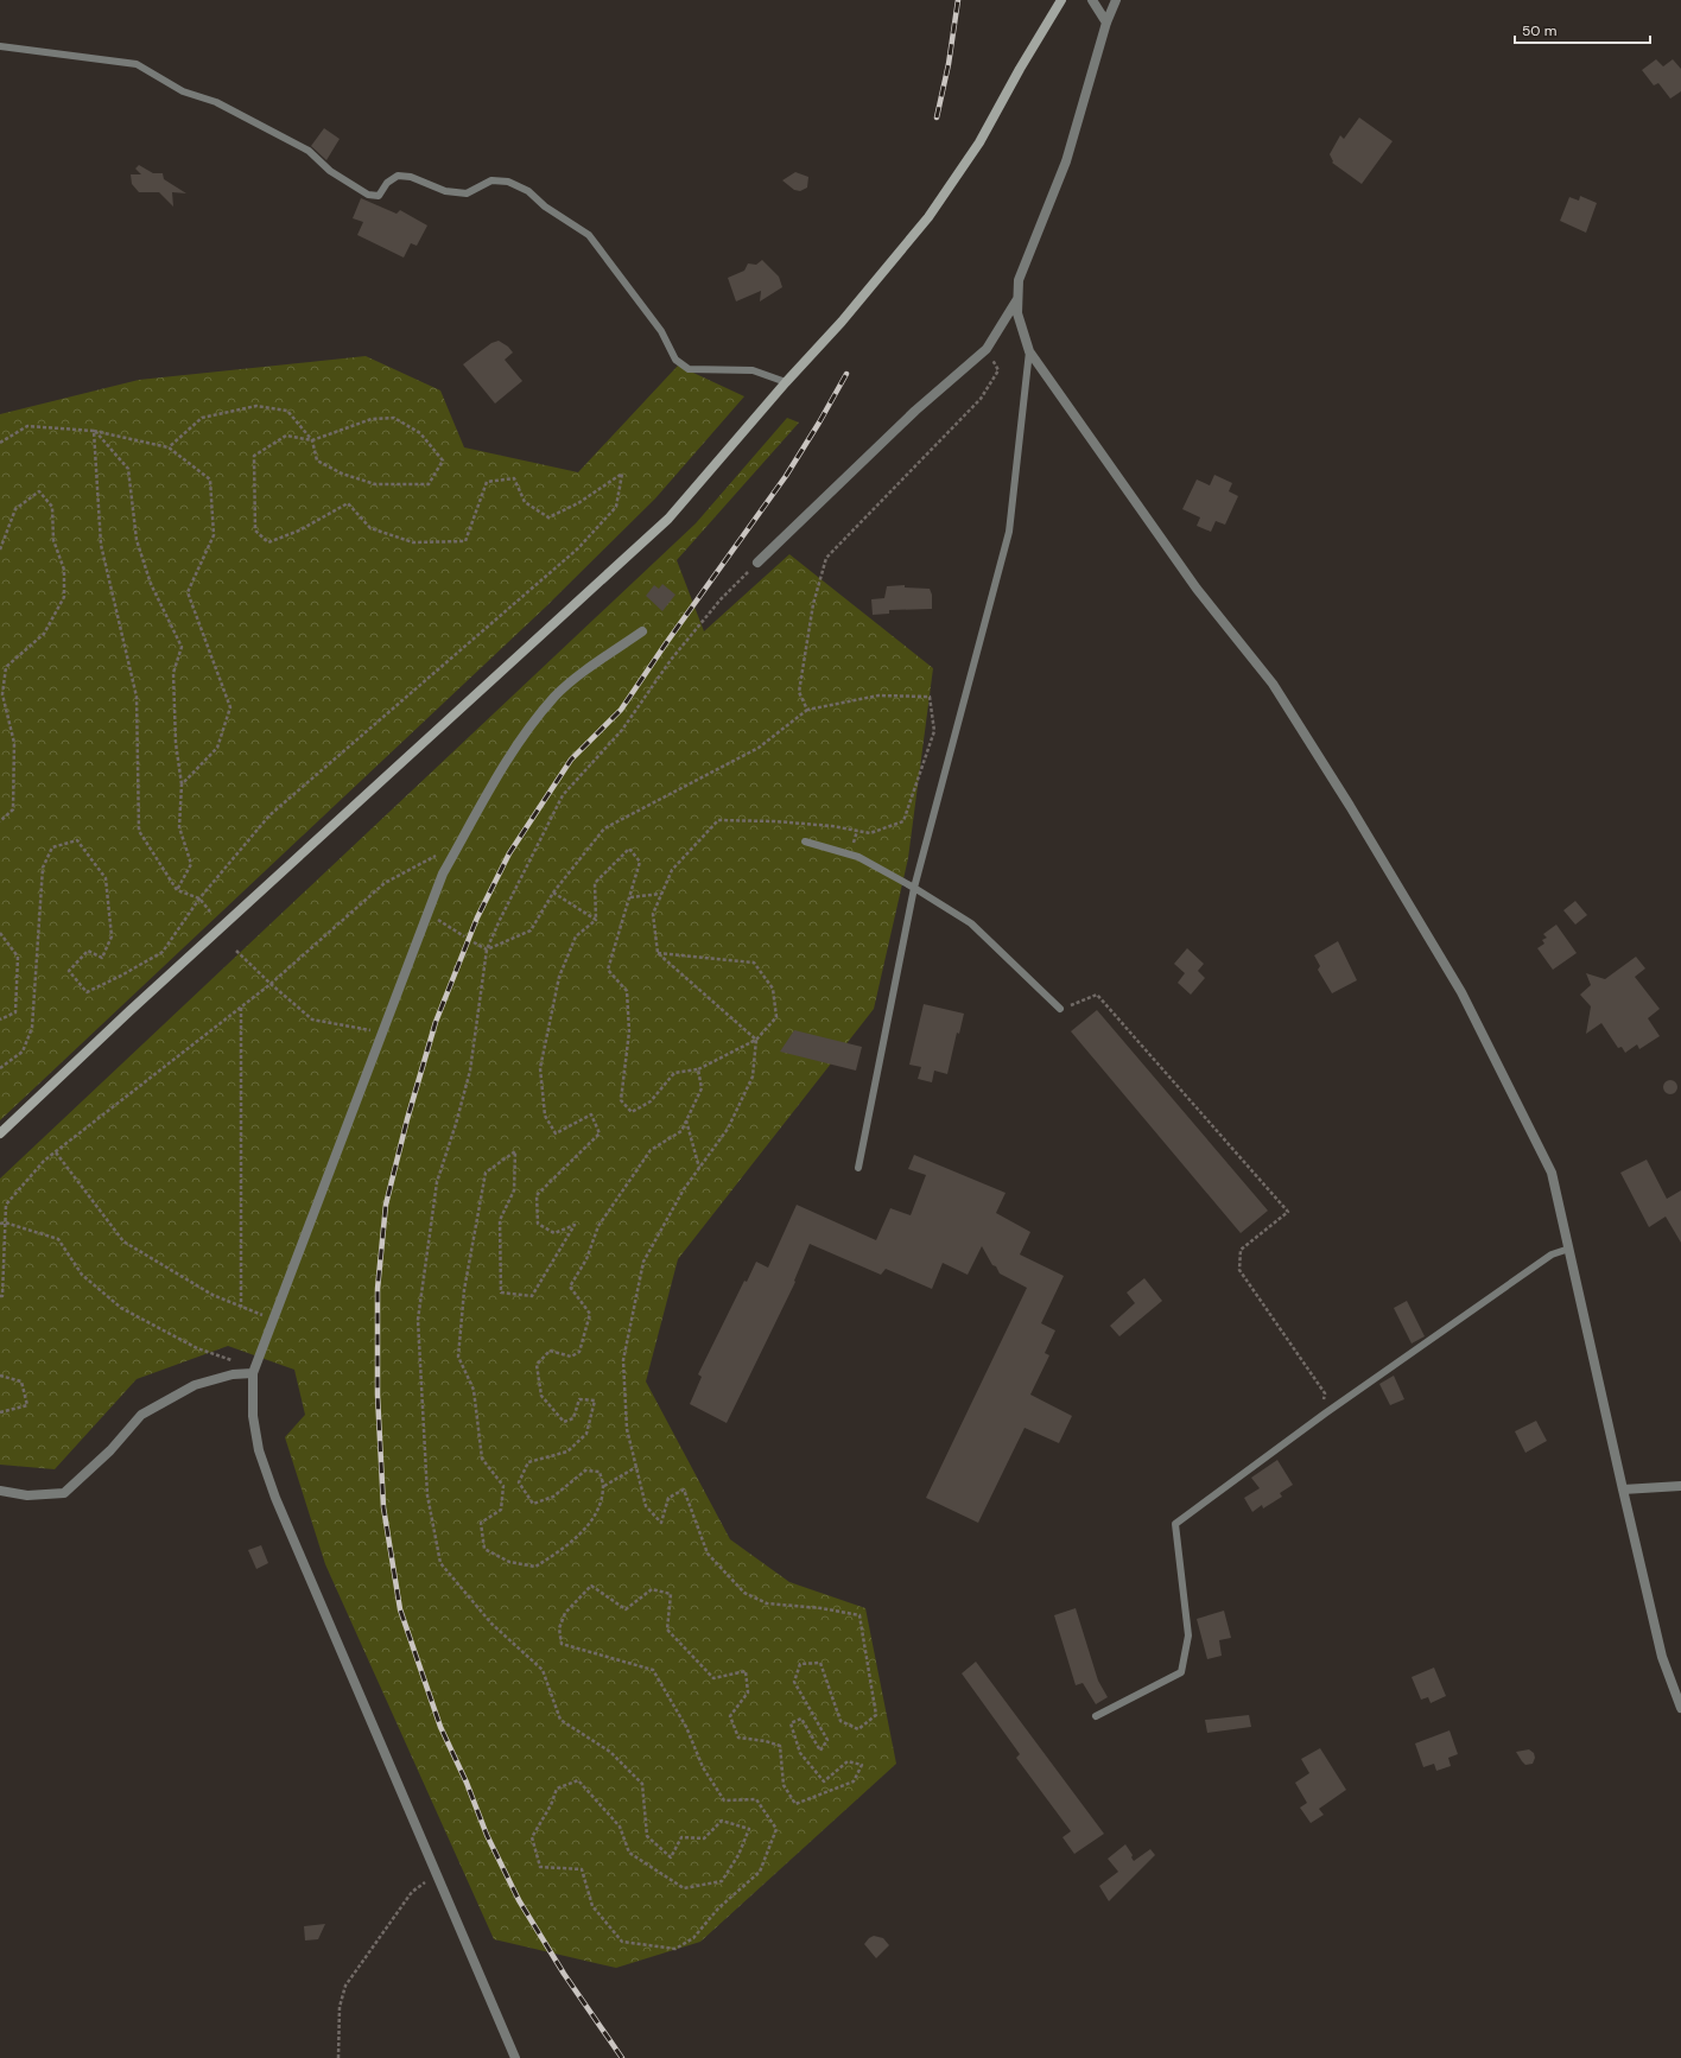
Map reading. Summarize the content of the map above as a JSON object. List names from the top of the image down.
{
  "scale_bar": "50 m"
}
